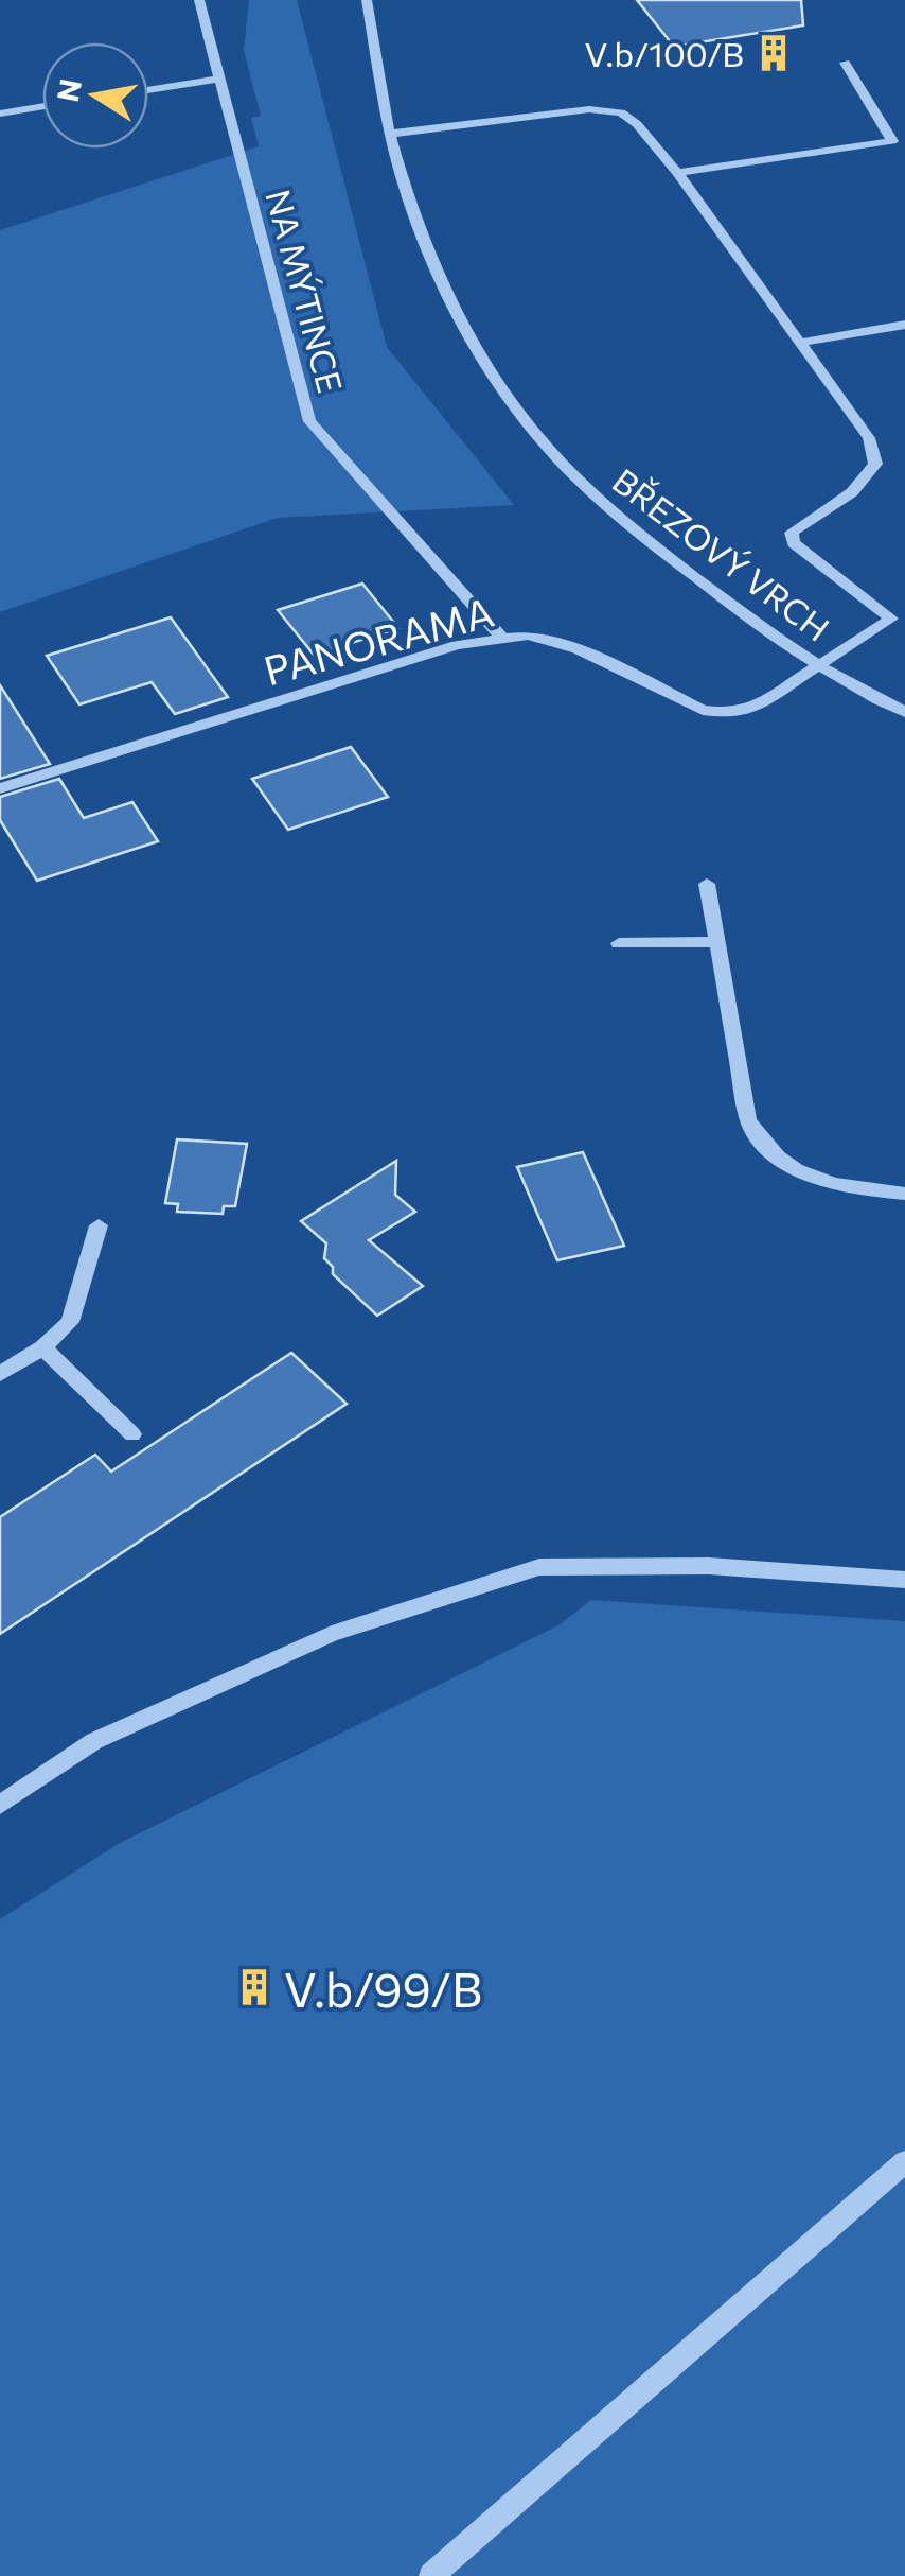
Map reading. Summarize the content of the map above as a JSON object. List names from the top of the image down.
{
  "streets": {
    "street": ["NA MÝTINCE", "BŘEZOVÝ VRCH", "PANORAMA"]
  },
  "crossings": [
    ["NA MÝTINCE", "PANORAMA"],
    ["BŘEZOVÝ VRCH", "PANORAMA"]
  ],
  "places": {
    "building": ["V.b/100/B", "V.b/99/B"]
  },
  "north": "left"
}
